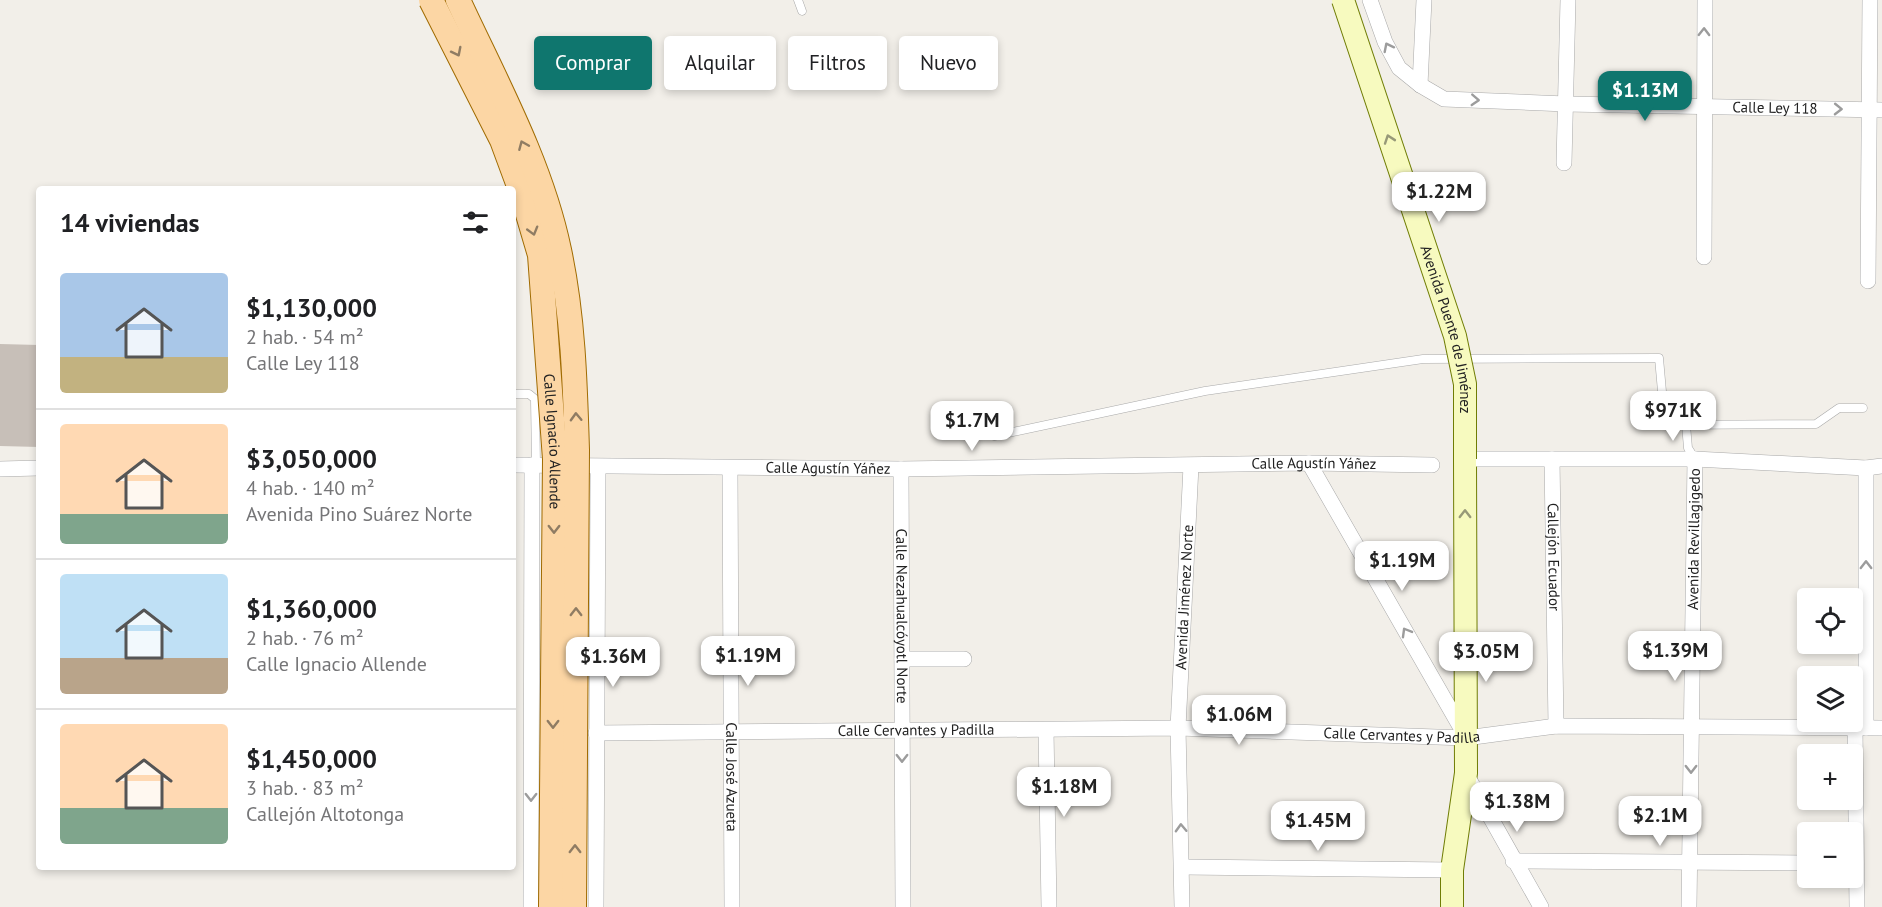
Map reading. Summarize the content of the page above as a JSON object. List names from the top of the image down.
{
  "streets": {
    "main road": ["Calle Ignacio Allende"],
    "street": [
      "Calle Ley 118",
      "Avenida Puente de Jiménez",
      "Calle Agustín Yáñez",
      "Avenida Revillagigedo",
      "Callejón Ecuador",
      "Avenida Jiménez Norte",
      "Calle Nezahualcóyotl Norte",
      "Calle Cervantes y Padilla",
      "Calle José Azueta"
    ]
  },
  "crossings": [
    ["Avenida Puente de Jiménez", "Calle Cervantes y Padilla"],
    ["Calle Ignacio Allende", "Calle Agustín Yáñez"],
    ["Calle Agustín Yáñez", "Avenida Jiménez Norte"],
    ["Calle Agustín Yáñez", "Calle Nezahualcóyotl Norte"],
    ["Calle Agustín Yáñez", "Calle José Azueta"],
    ["Avenida Revillagigedo", "Calle Cervantes y Padilla"],
    ["Callejón Ecuador", "Calle Cervantes y Padilla"],
    ["Avenida Jiménez Norte", "Calle Cervantes y Padilla"],
    ["Calle Nezahualcóyotl Norte", "Calle Cervantes y Padilla"],
    ["Calle Cervantes y Padilla", "Calle José Azueta"]
  ],
  "one_way": ["Calle Nezahualcóyotl Norte"],
  "page": {
    "chip": [
      "Comprar",
      "Alquilar",
      "Filtros",
      "Nuevo"
    ],
    "price": [
      "$1.13M",
      "$1.22M",
      "$971K",
      "$1.7M",
      "$1.19M",
      "$1.39M",
      "$3.05M",
      "$1.19M",
      "$1.36M",
      "$1.06M",
      "$1.18M",
      "$1.38M",
      "$2.1M",
      "$1.45M"
    ],
    "heading": "14 viviendas",
    "list": [
      {
        "name": "$1,130,000",
        "note": "2 hab. · 54 m² · Calle Ley 118"
      },
      {
        "name": "$3,050,000",
        "note": "4 hab. · 140 m² · Avenida Pino Suárez Norte"
      },
      {
        "name": "$1,360,000",
        "note": "2 hab. · 76 m² · Calle Ignacio Allende"
      },
      {
        "name": "$1,450,000",
        "note": "3 hab. · 83 m² · Callejón Altotonga"
      }
    ],
    "map_buttons": ["+", "−"]
  }
}
